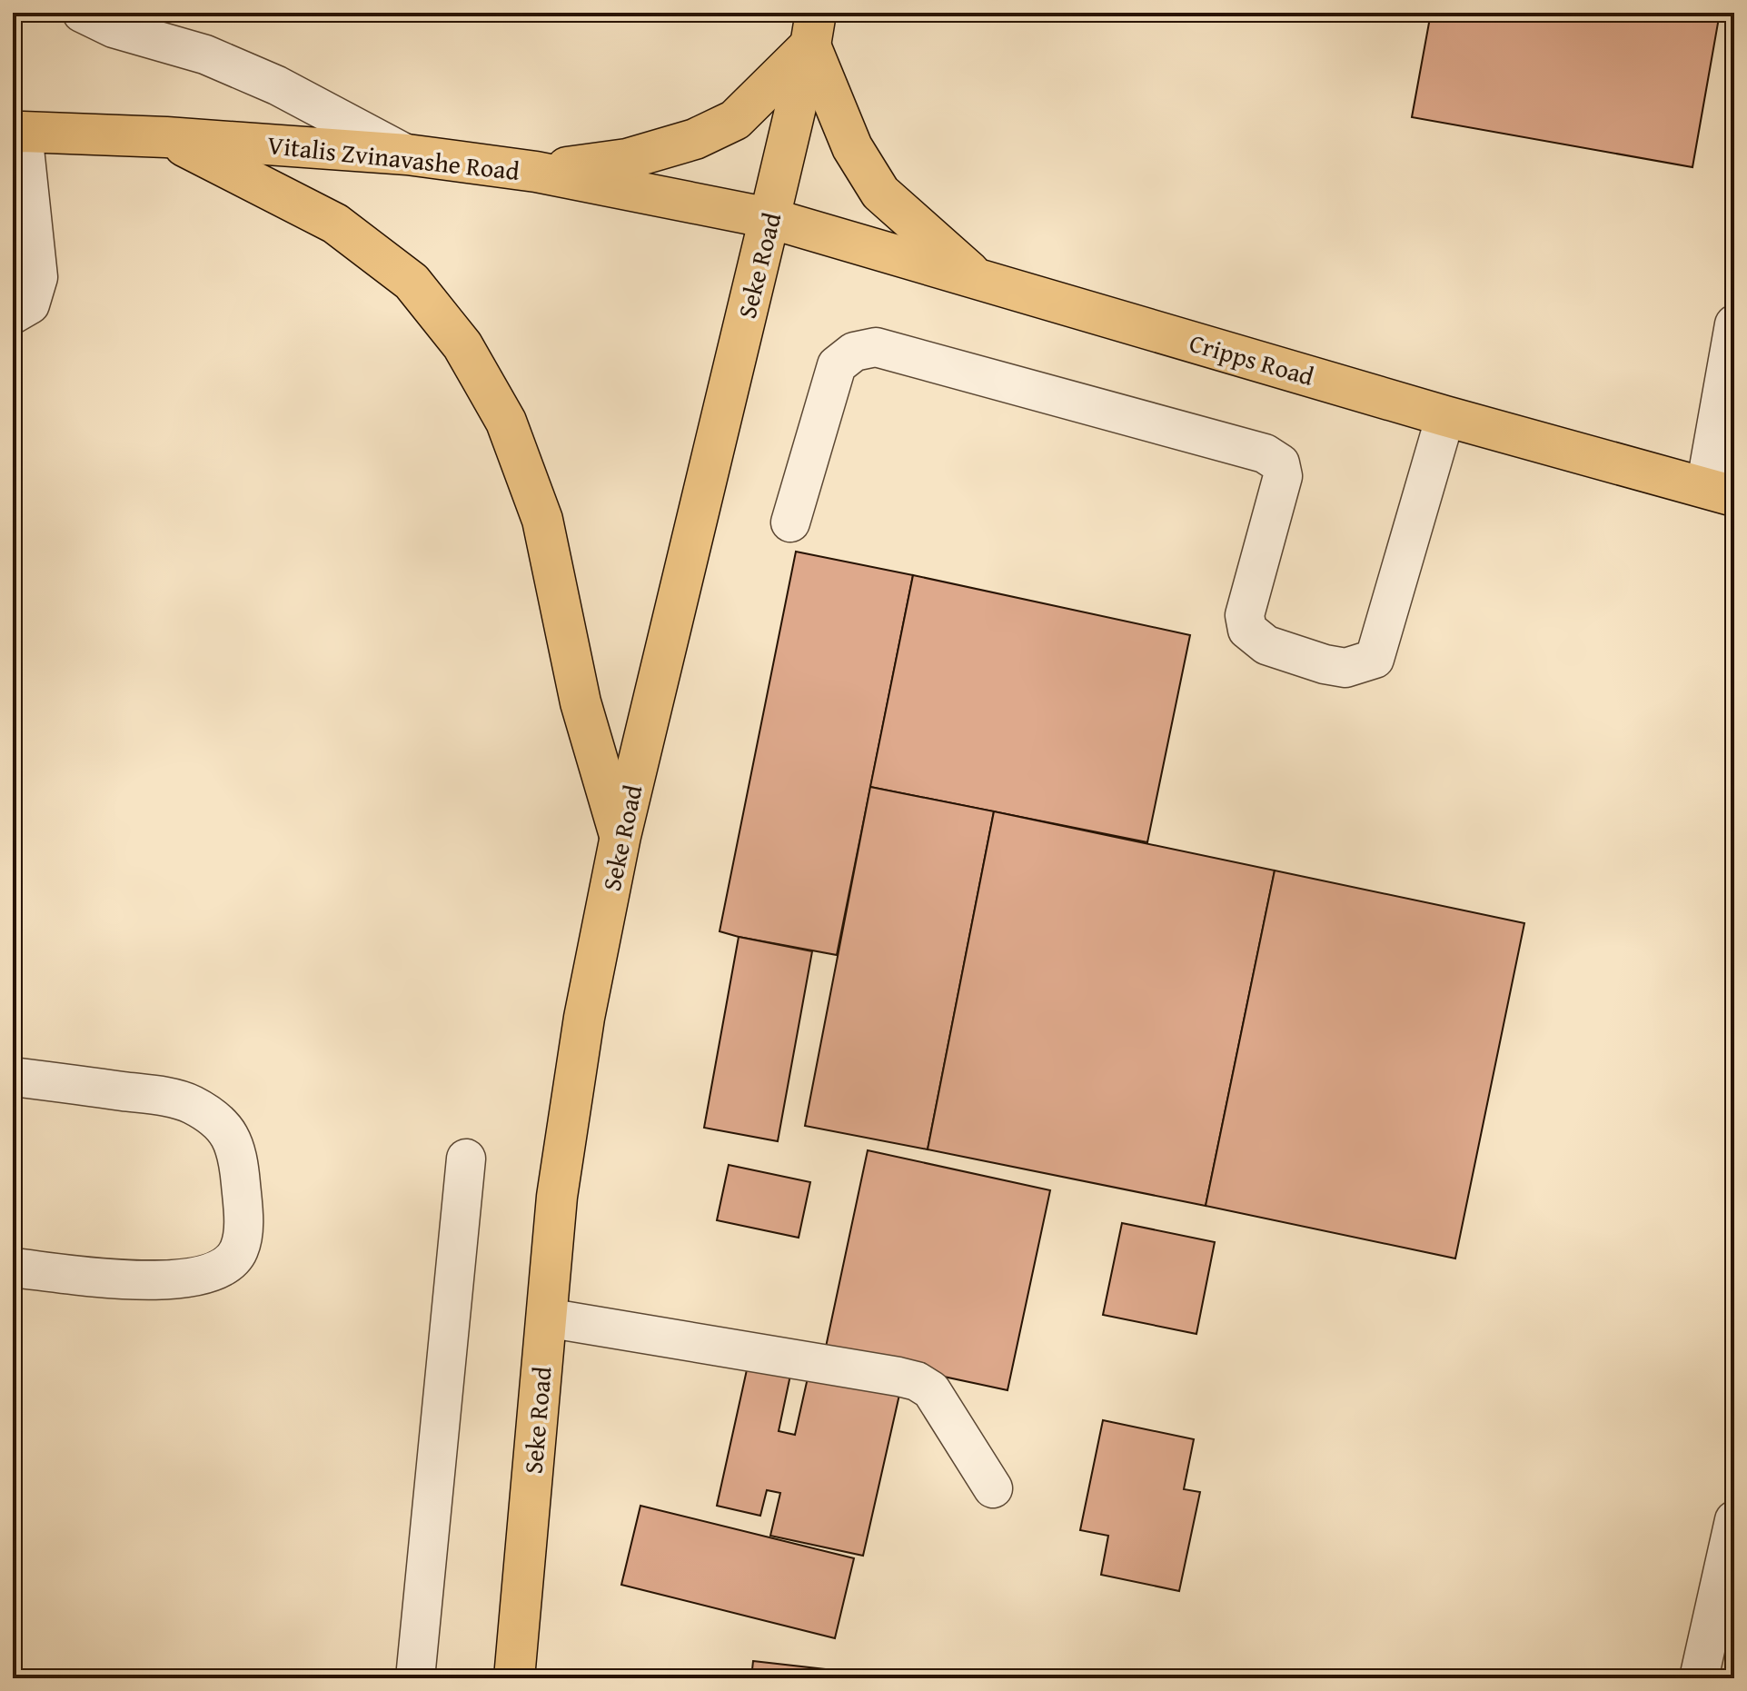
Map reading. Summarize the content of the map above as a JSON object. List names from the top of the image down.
{
  "streets": {
    "main road": ["Vitalis Zvinavashe Road", "Seke Road", "Cripps Road"]
  },
  "crossings": [
    ["Vitalis Zvinavashe Road", "Seke Road"],
    ["Vitalis Zvinavashe Road", "Cripps Road"],
    ["Seke Road", "Cripps Road"]
  ]
}
